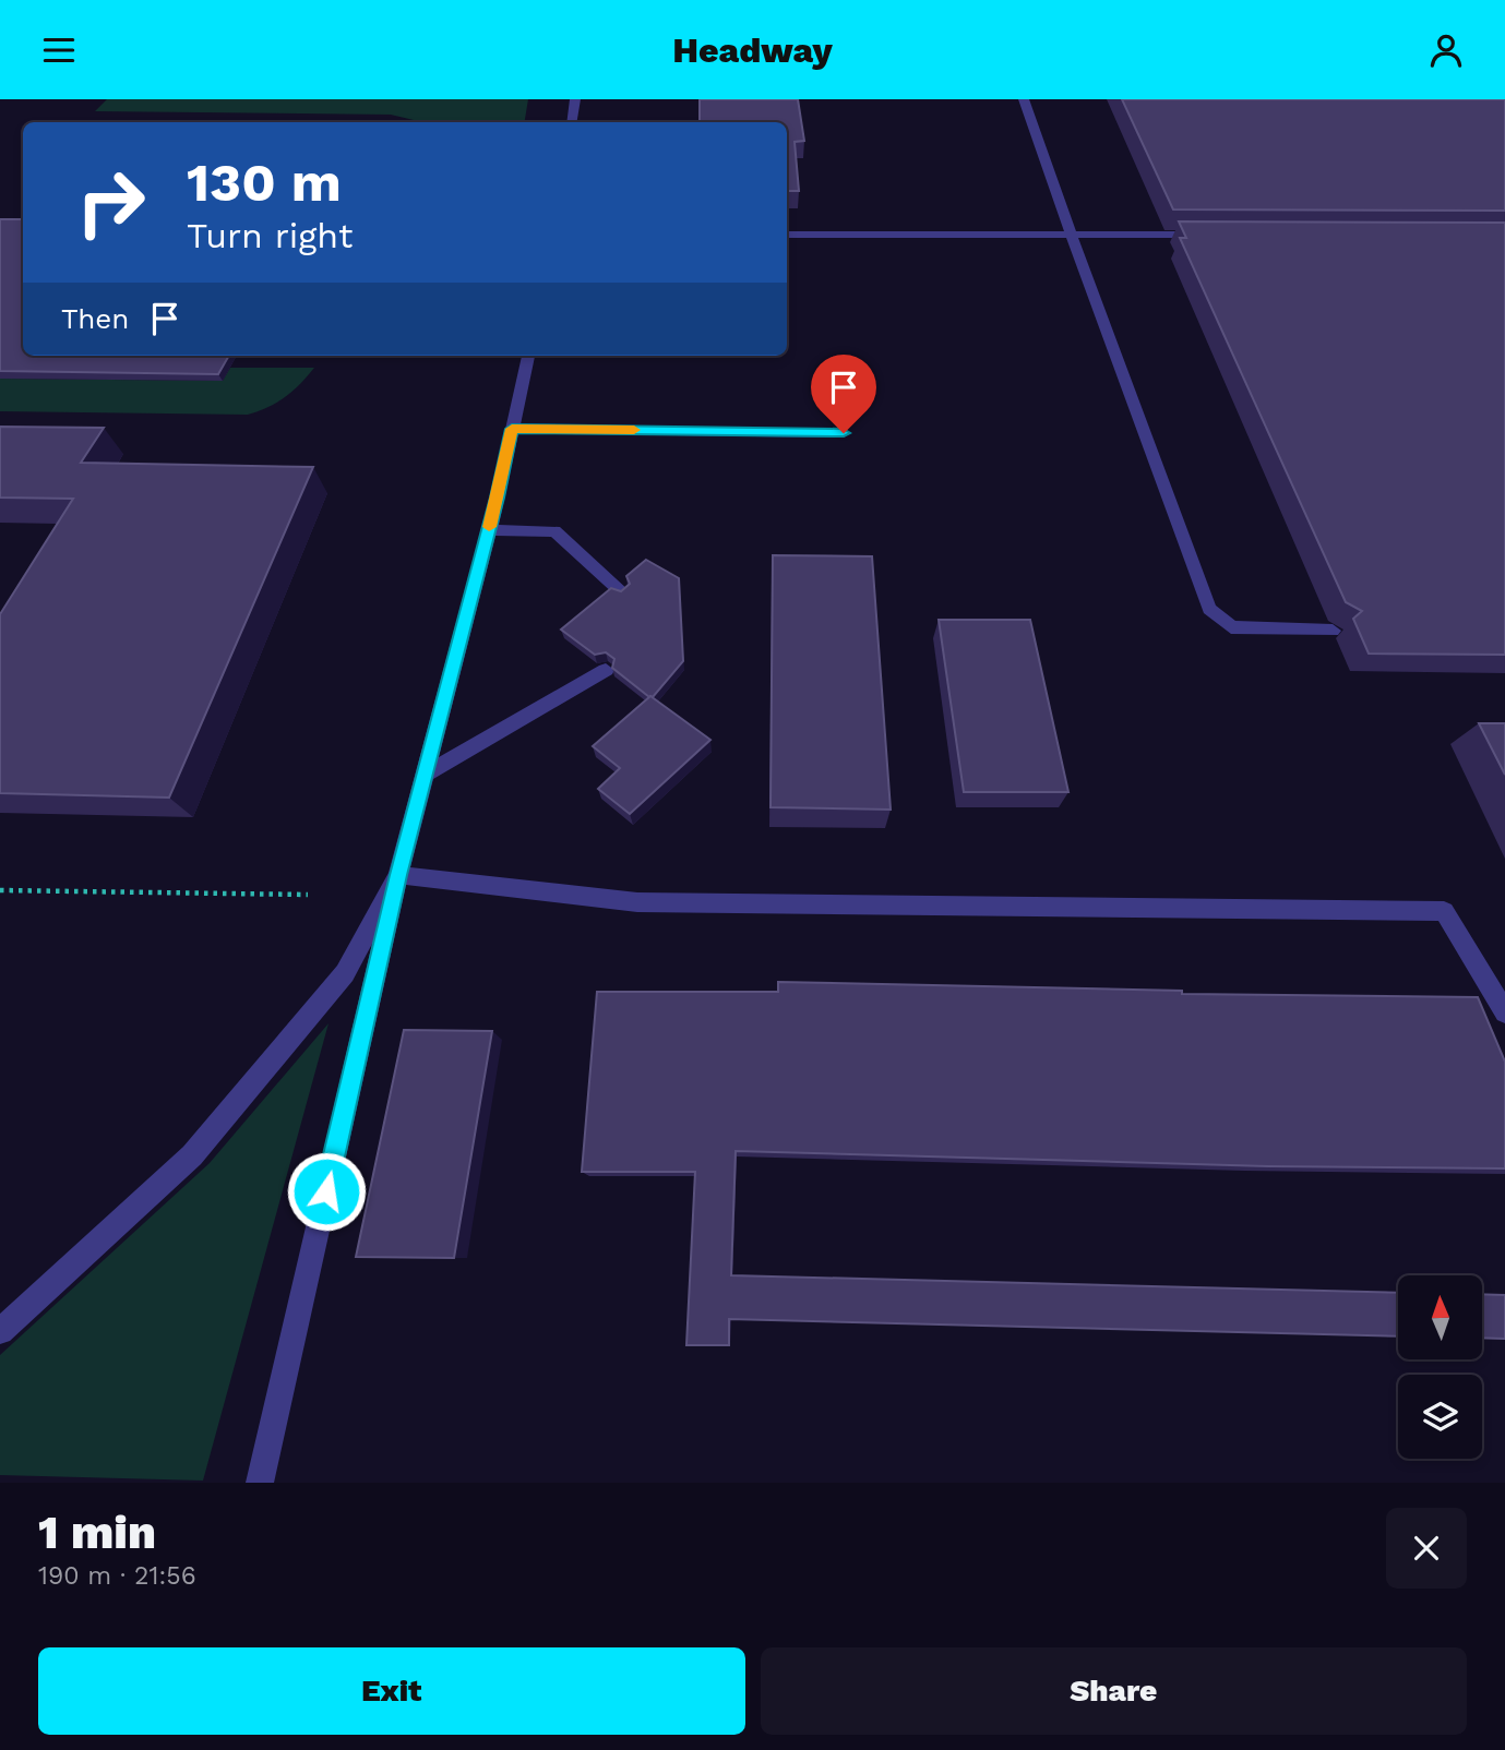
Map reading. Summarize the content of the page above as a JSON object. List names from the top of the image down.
{
  "north": "top",
  "page": {
    "header": "Headway",
    "turn": ["130 m", "Turn right"],
    "then": "Then",
    "heading": ["1 min", "190 m · 21:56"],
    "buttons": ["Exit", "Share"]
  }
}
